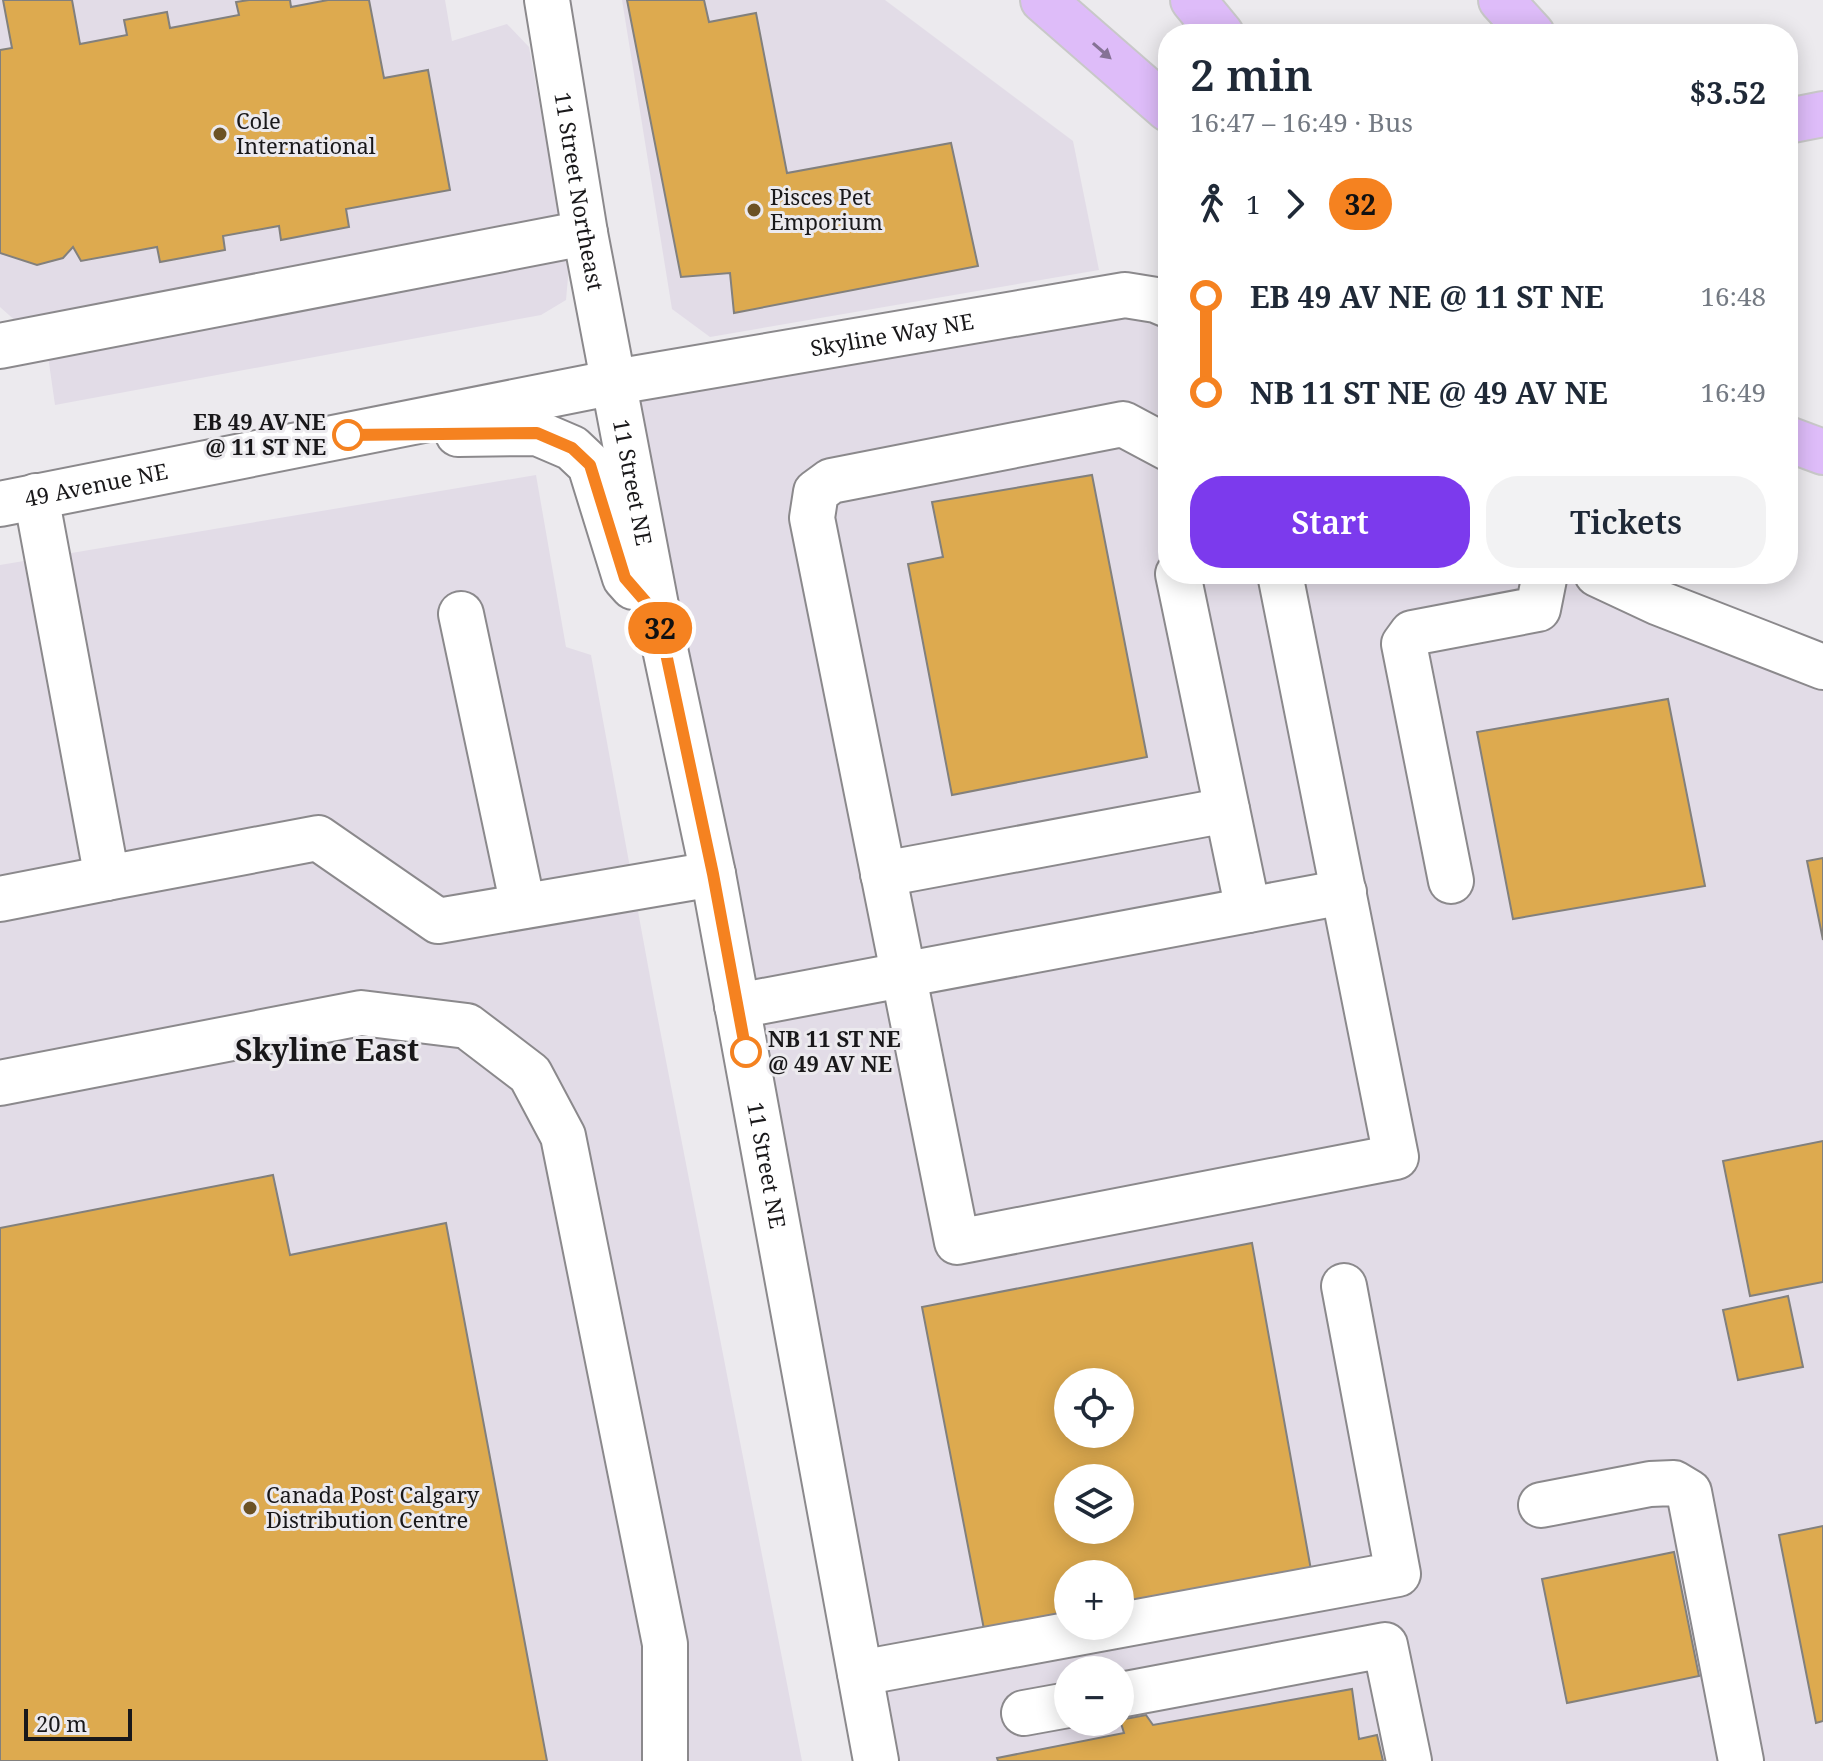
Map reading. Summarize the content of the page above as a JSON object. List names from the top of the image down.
{
  "streets": {
    "street": [
      "11 Street Northeast",
      "Skyline Way NE",
      "11 Street NE",
      "49 Avenue NE"
    ]
  },
  "crossings": [
    ["11 Street Northeast", "Skyline Way NE"],
    ["11 Street Northeast", "11 Street NE"],
    ["11 Street Northeast", "49 Avenue NE"],
    ["Skyline Way NE", "11 Street NE"],
    ["Skyline Way NE", "49 Avenue NE"],
    ["11 Street NE", "49 Avenue NE"]
  ],
  "districts": ["Skyline East"],
  "places": [
    "Cole International",
    "Pisces Pet Emporium",
    "EB 49 AV NE @ 11 ST NE",
    "NB 11 ST NE @ 49 AV NE",
    "Canada Post Calgary Distribution Centre"
  ],
  "lines": ["bus line 32"],
  "scale_bar": "20 m",
  "page": {
    "on_map": "32",
    "heading": ["2 min", "16:47 – 16:49 · Bus", "$3.52"],
    "legs": ["1", "32"],
    "list": [
      {
        "name": "EB 49 AV NE @ 11 ST NE",
        "value": "16:48"
      },
      {
        "name": "NB 11 ST NE @ 49 AV NE",
        "value": "16:49"
      }
    ],
    "buttons": ["Start", "Tickets"],
    "map_buttons": ["+", "−"],
    "scale": "20 m"
  }
}
